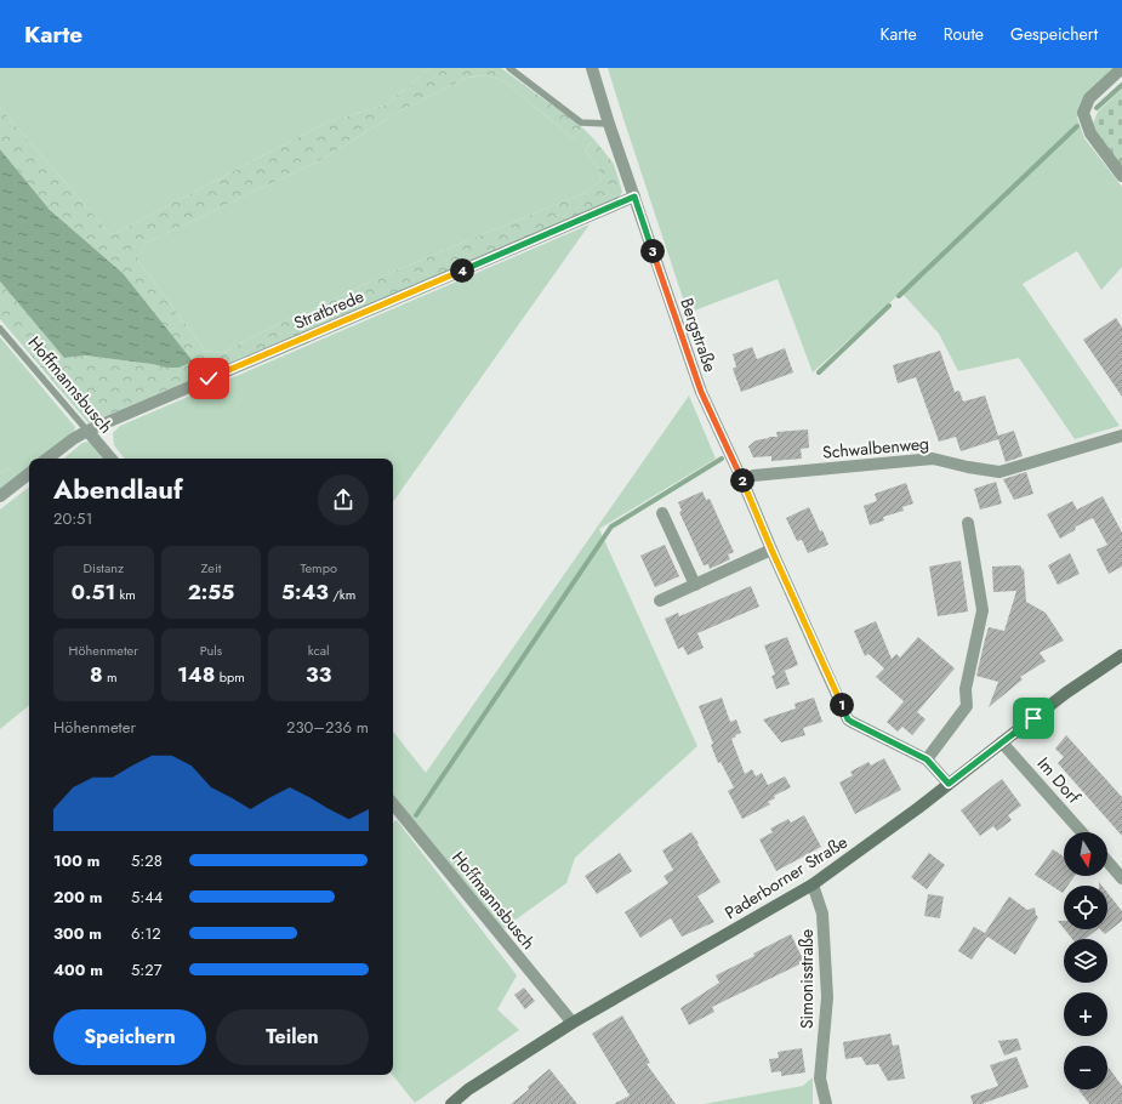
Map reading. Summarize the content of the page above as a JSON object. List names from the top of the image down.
{
  "streets": {
    "main road": ["Paderborner Straße"],
    "street": [
      "Stratbrede",
      "Bergstraße",
      "Hoffmannsbusch",
      "Schwalbenweg",
      "Im Dorf",
      "Simonisstraße"
    ]
  },
  "crossings": [
    ["Stratbrede", "Bergstraße"],
    ["Stratbrede", "Hoffmannsbusch"],
    ["Bergstraße", "Schwalbenweg"],
    ["Bergstraße", "Paderborner Straße"],
    ["Hoffmannsbusch", "Paderborner Straße"],
    ["Im Dorf", "Paderborner Straße"],
    ["Paderborner Straße", "Simonisstraße"]
  ],
  "north": "bottom",
  "page": {
    "header": "Karte",
    "nav": ["Karte", "Route", "Gespeichert"],
    "pins": [
      "3",
      "4",
      "2",
      "1"
    ],
    "heading": ["Abendlauf", "20:51"],
    "stats": [
      ["Distanz", "0.51 km"],
      ["Zeit", "2:55"],
      ["Tempo", "5:43 /km"],
      ["Höhenmeter", "8 m"],
      ["Puls", "148 bpm"],
      ["kcal", "33"]
    ],
    "chart": ["Höhenmeter", "230–236 m"],
    "map_buttons": ["+", "−"],
    "list": [
      {
        "name": "100 m",
        "note": "5:28"
      },
      {
        "name": "200 m",
        "note": "5:44"
      },
      {
        "name": "300 m",
        "note": "6:12"
      },
      {
        "name": "400 m",
        "note": "5:27"
      }
    ],
    "buttons": ["Speichern", "Teilen"]
  }
}
